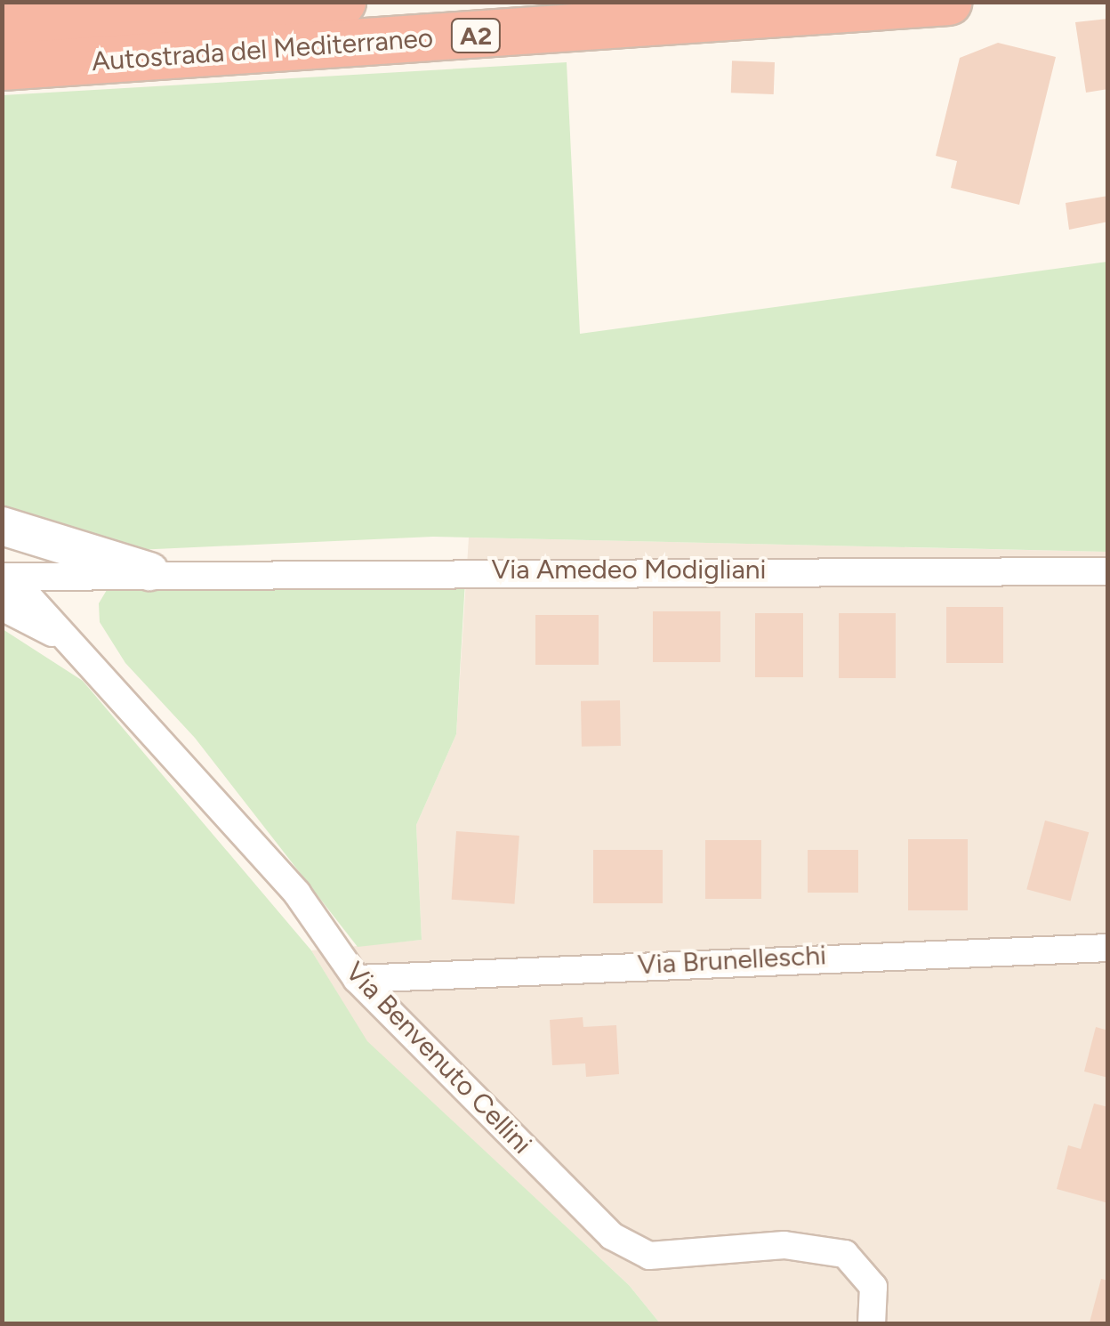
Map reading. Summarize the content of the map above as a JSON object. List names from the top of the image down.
{
  "streets": {
    "highway": ["A2", "Autostrada del Mediterraneo"],
    "street": ["Via Amedeo Modigliani", "Via Brunelleschi", "Via Benvenuto Cellini"]
  },
  "crossings": [
    ["Via Amedeo Modigliani", "Via Benvenuto Cellini"],
    ["Via Brunelleschi", "Via Benvenuto Cellini"]
  ]
}
